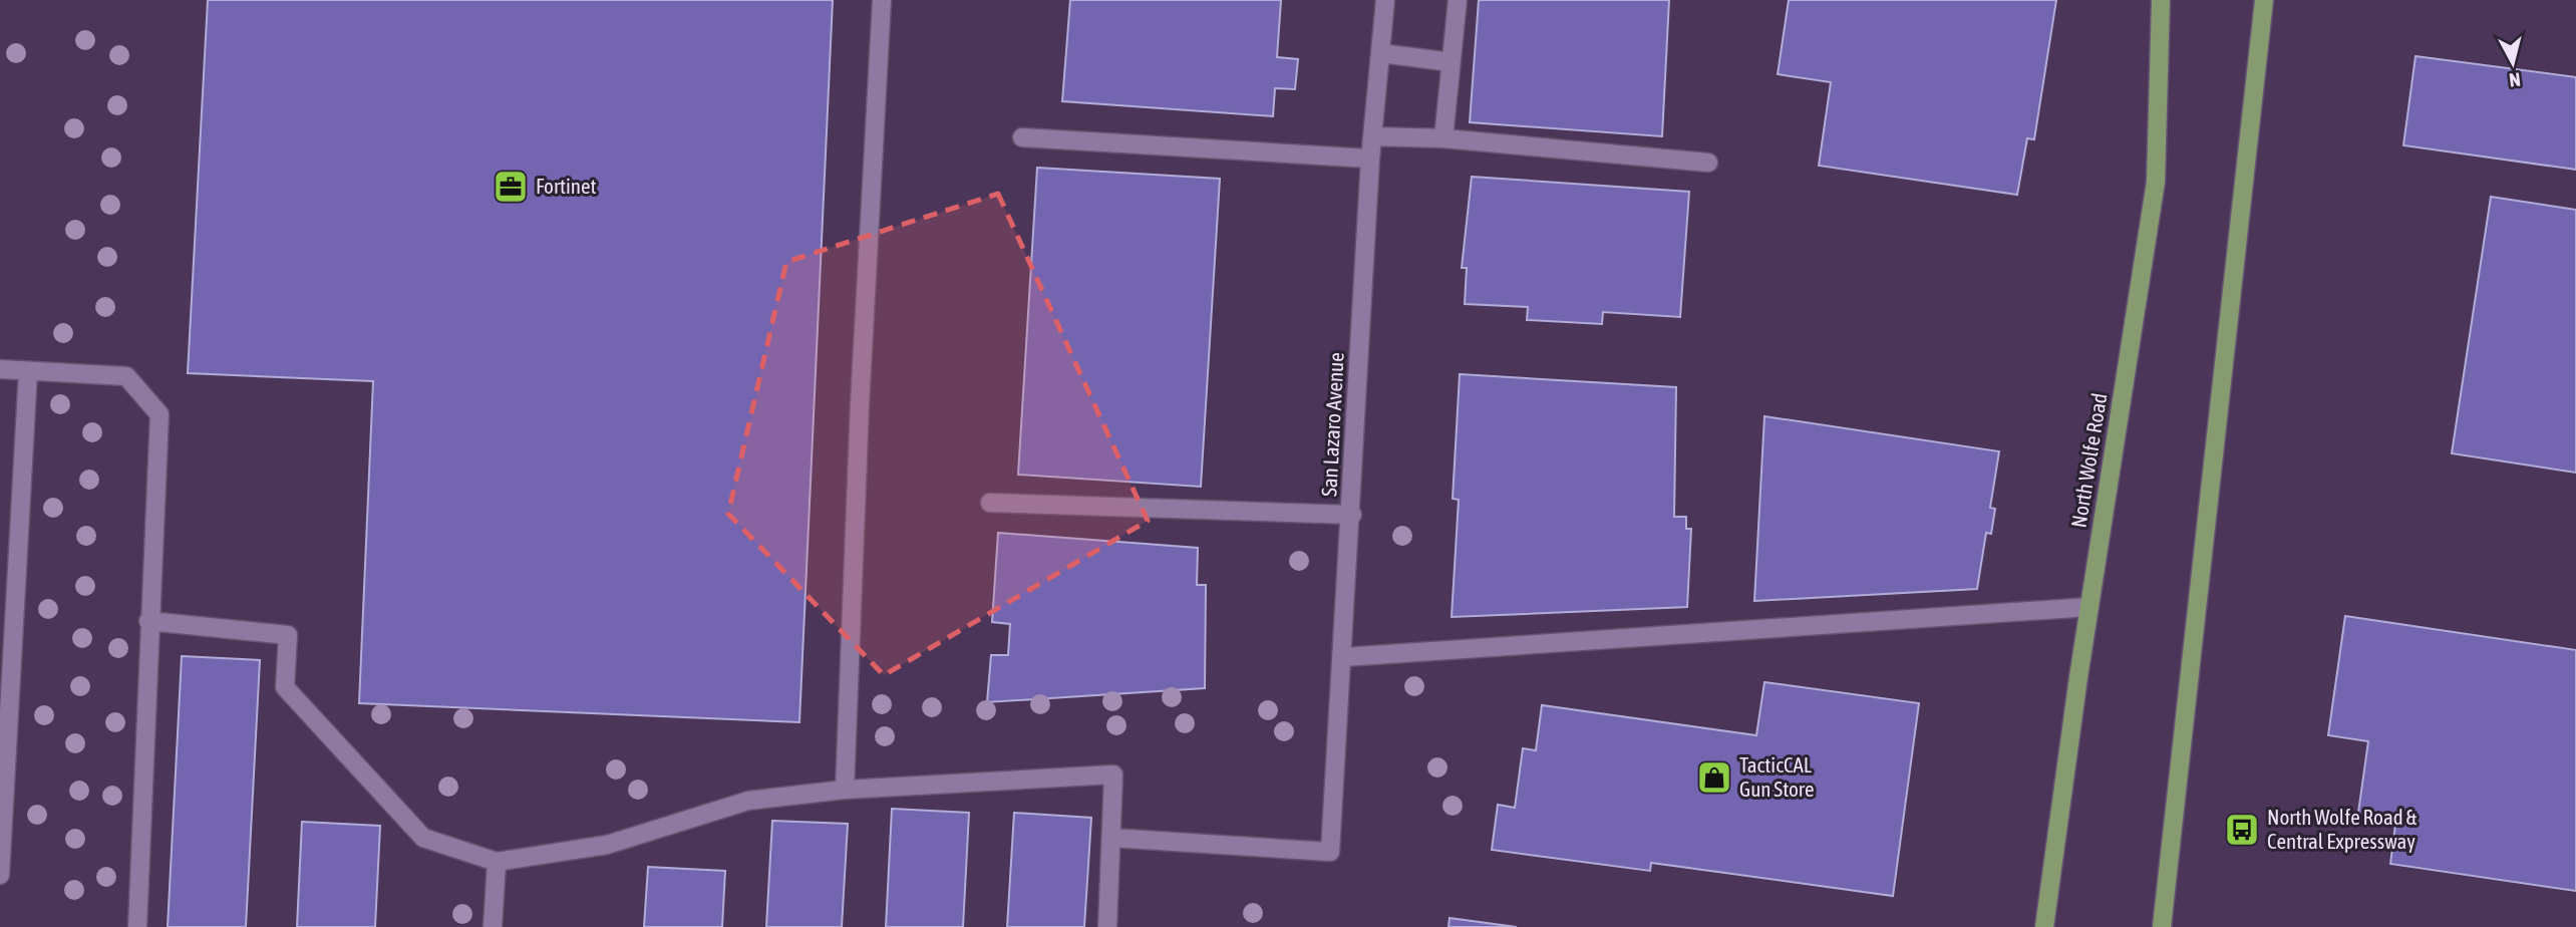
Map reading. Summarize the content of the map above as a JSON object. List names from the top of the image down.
{
  "streets": {
    "main road": ["North Wolfe Road"],
    "street": ["San Lazaro Avenue"]
  },
  "places": {
    "office": ["Fortinet"],
    "shop": ["TacticCAL Gun Store"],
    "bus stop": ["North Wolfe Road & Central Expressway"]
  },
  "north": "bottom"
}
